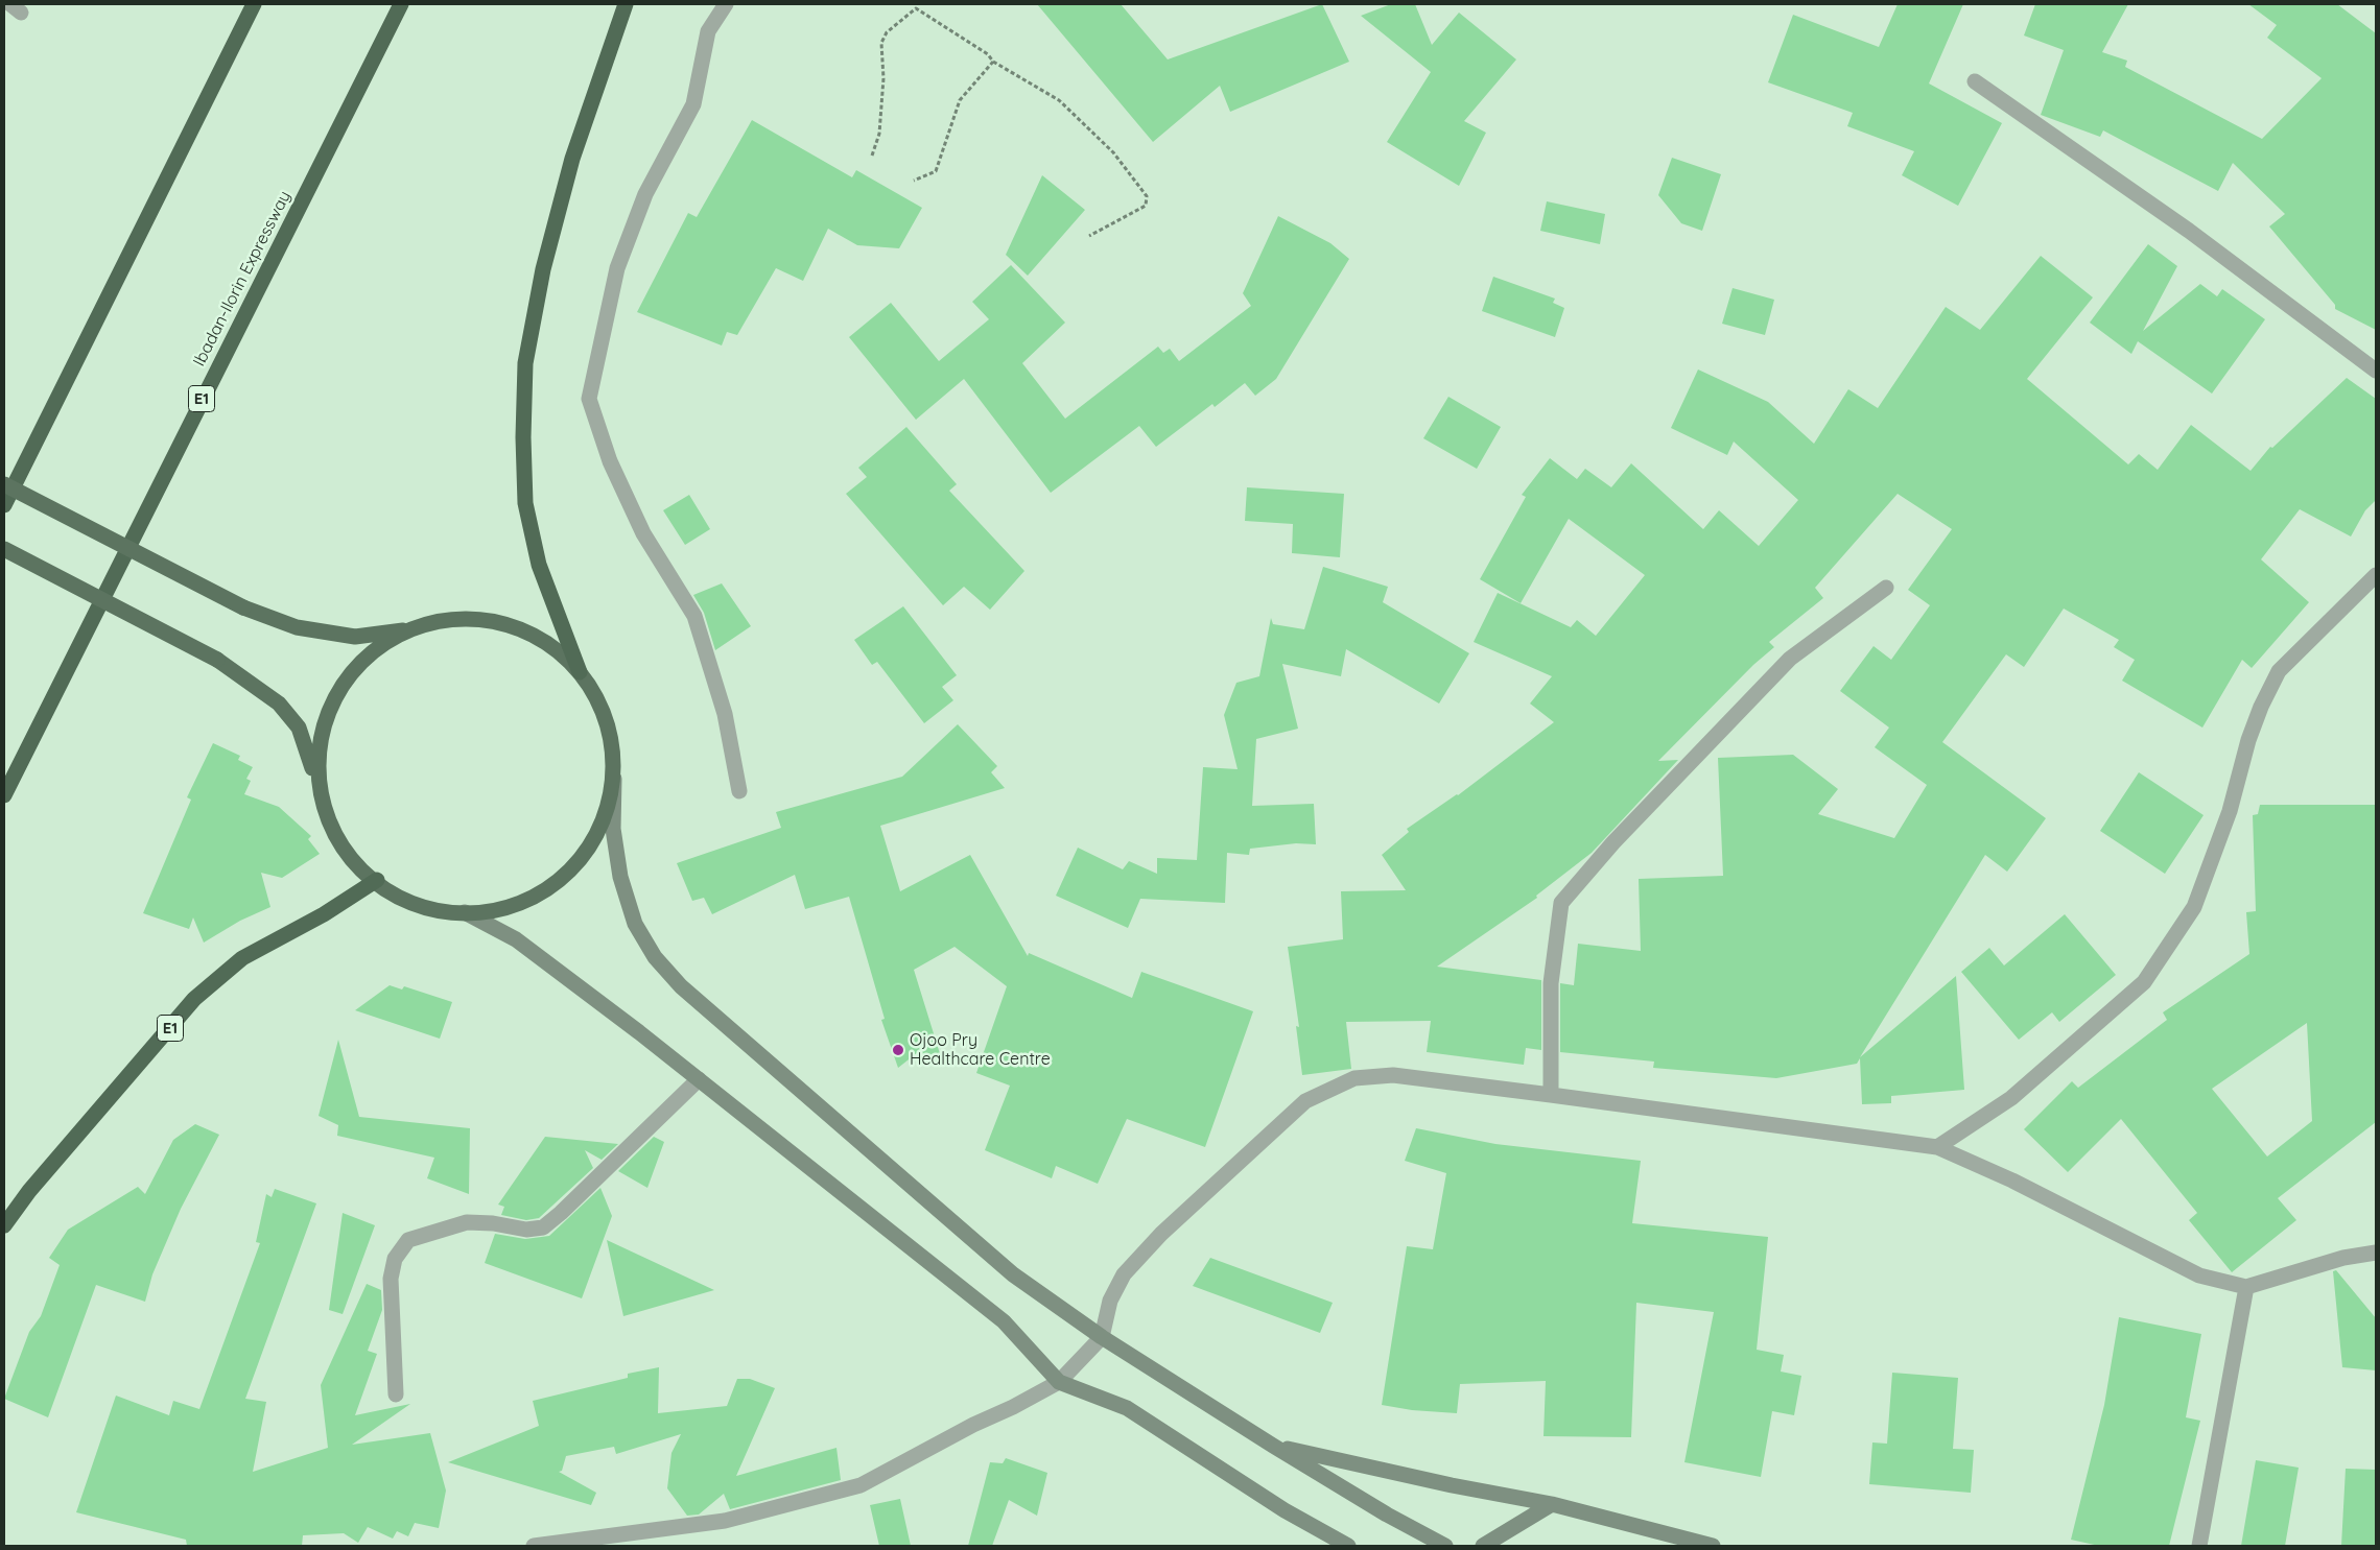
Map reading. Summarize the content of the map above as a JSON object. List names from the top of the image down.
{
  "streets": {
    "highway": ["Ibadan-Ilorin Expressway", "E1"]
  },
  "places": ["Ojoo Pry Healthcare Centre"]
}
